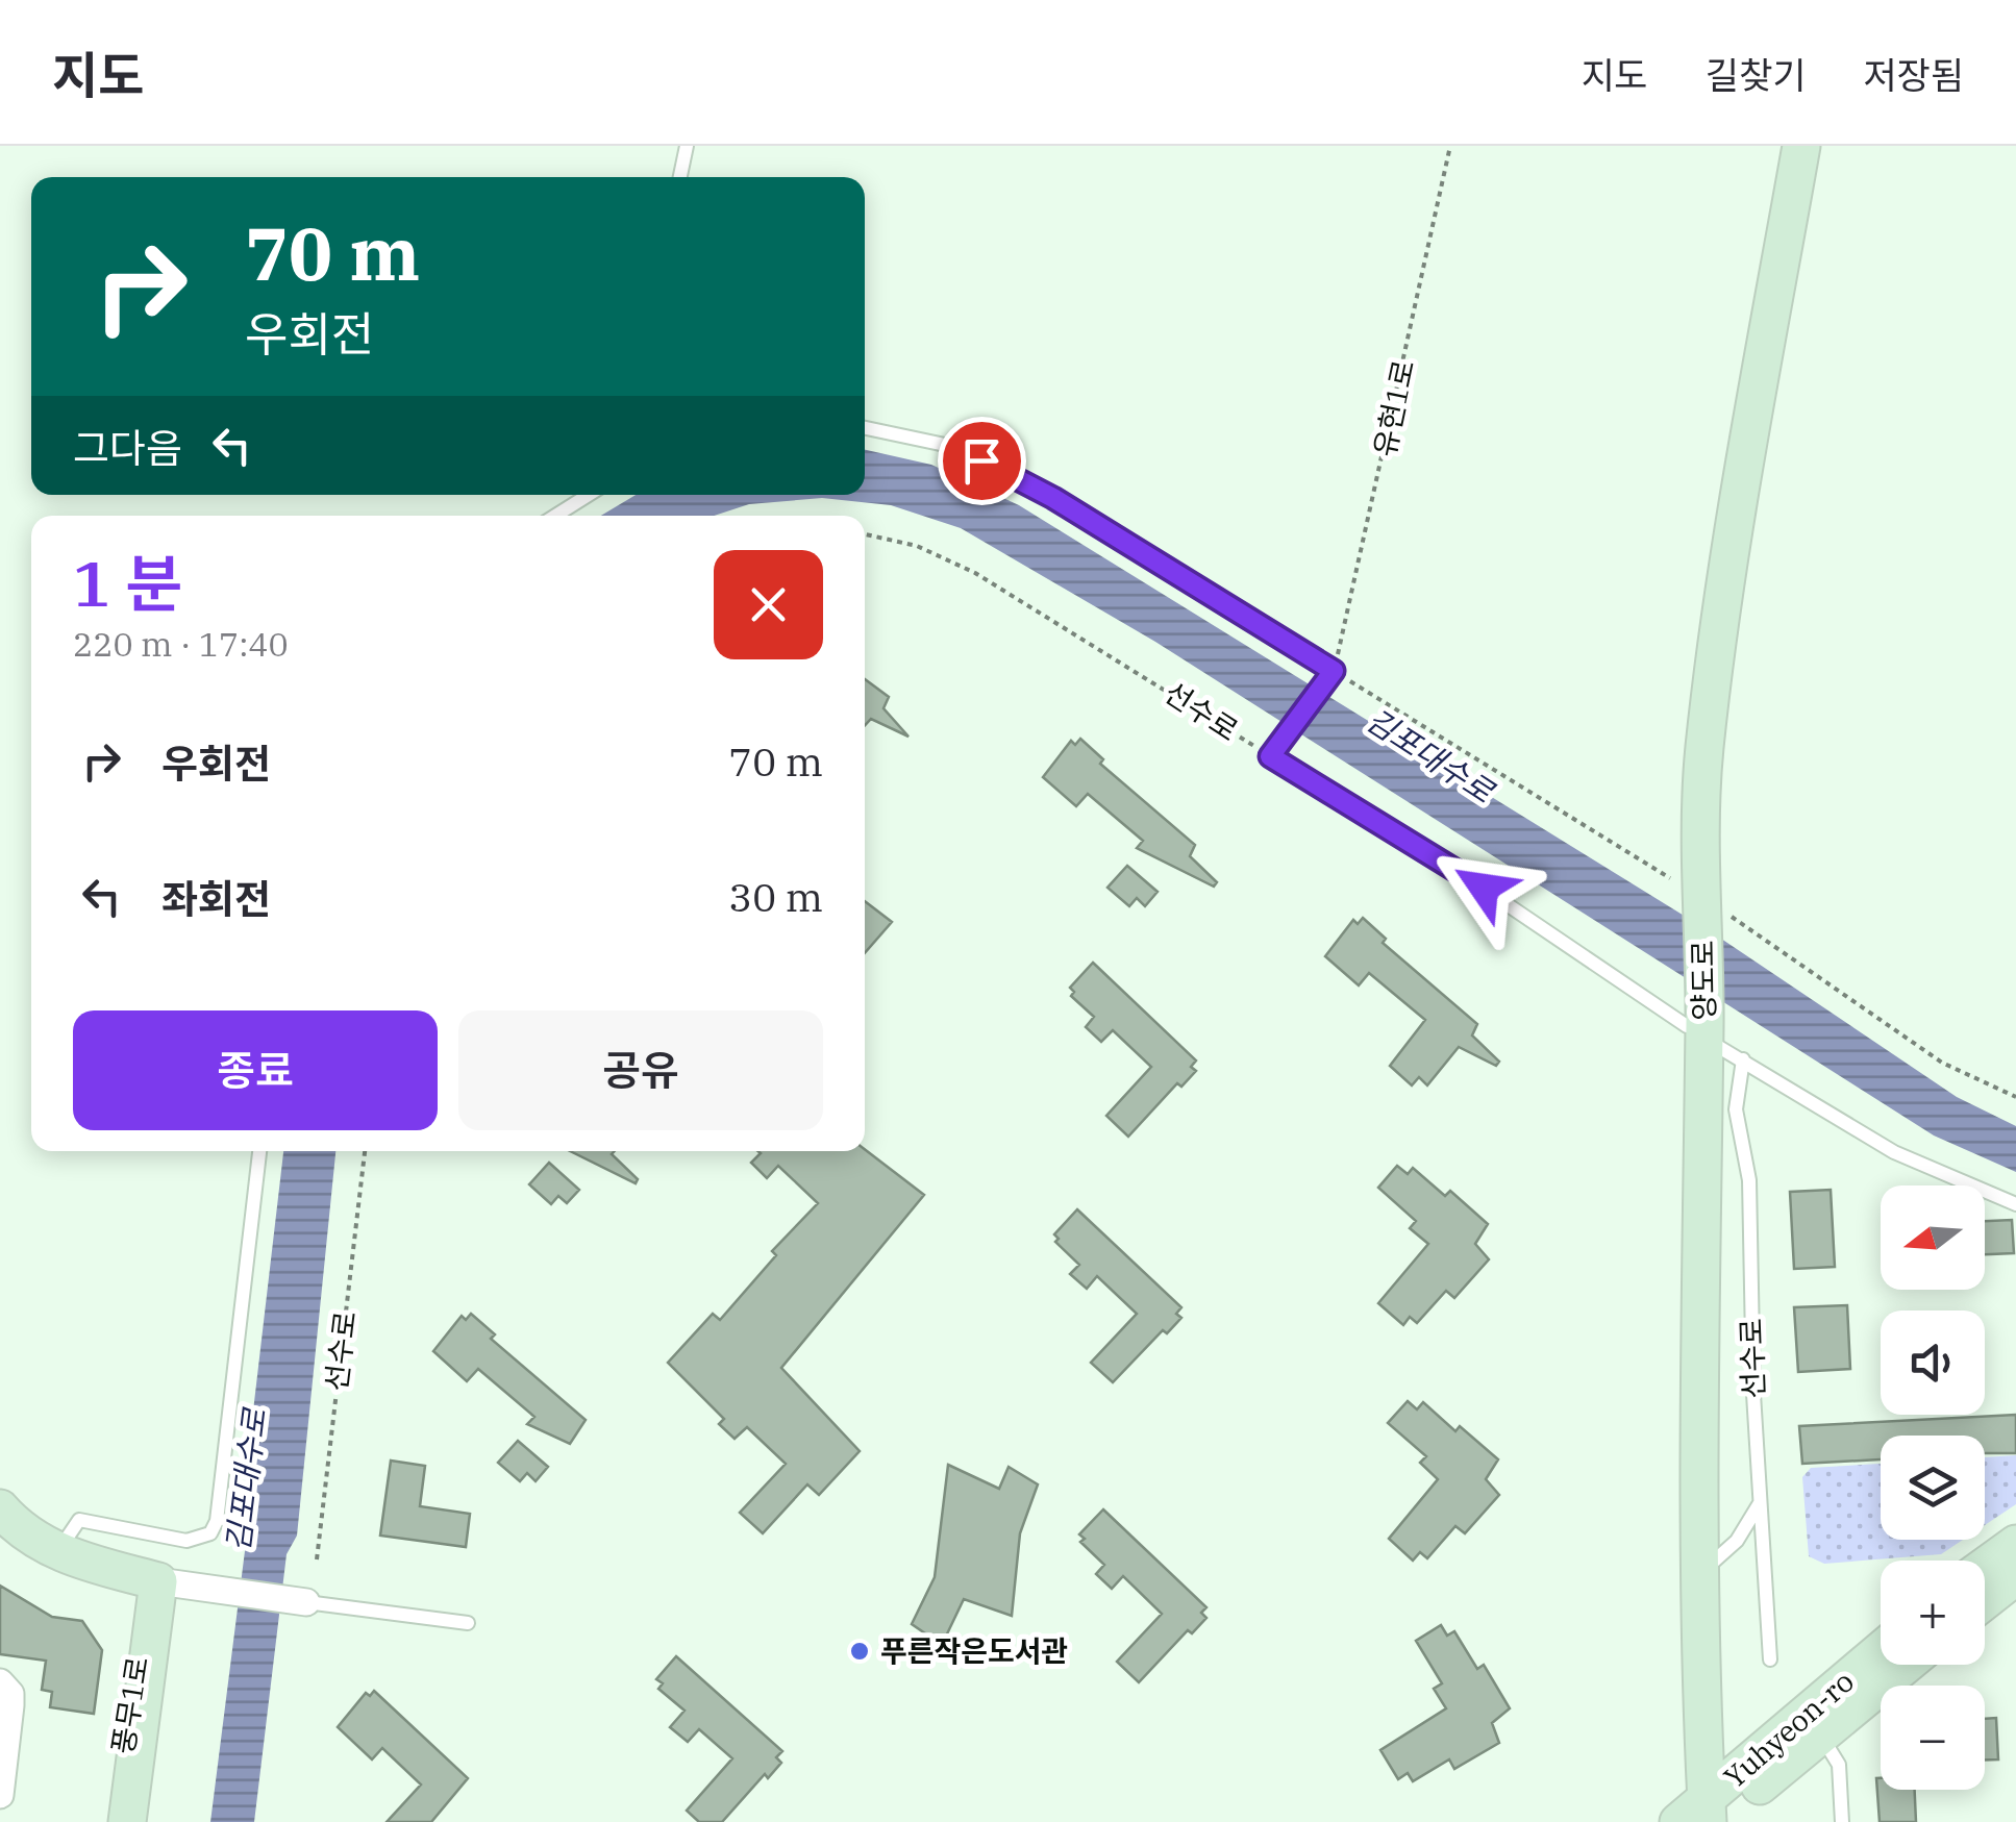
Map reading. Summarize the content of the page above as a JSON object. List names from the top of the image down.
{
  "streets": {
    "street": ["양도로", "풍무1로", "Yuhyeon-ro"],
    "lane": ["선수로"],
    "path": ["유현1로"]
  },
  "crossings": [
    ["선수로", "양도로"],
    ["양도로", "Yuhyeon-ro"]
  ],
  "water": ["김포대수로"],
  "places": ["푸른작은도서관"],
  "north": "left",
  "page": {
    "header": "지도",
    "nav": ["지도", "길찾기", "저장됨"],
    "turn": ["70 m", "우회전"],
    "then": "그다음",
    "heading": ["1 분", "220 m · 17:40"],
    "list": [
      {
        "name": "우회전",
        "value": "70 m"
      },
      {
        "name": "좌회전",
        "value": "30 m"
      }
    ],
    "buttons": ["종료", "공유"],
    "map_buttons": ["+", "−"]
  }
}
